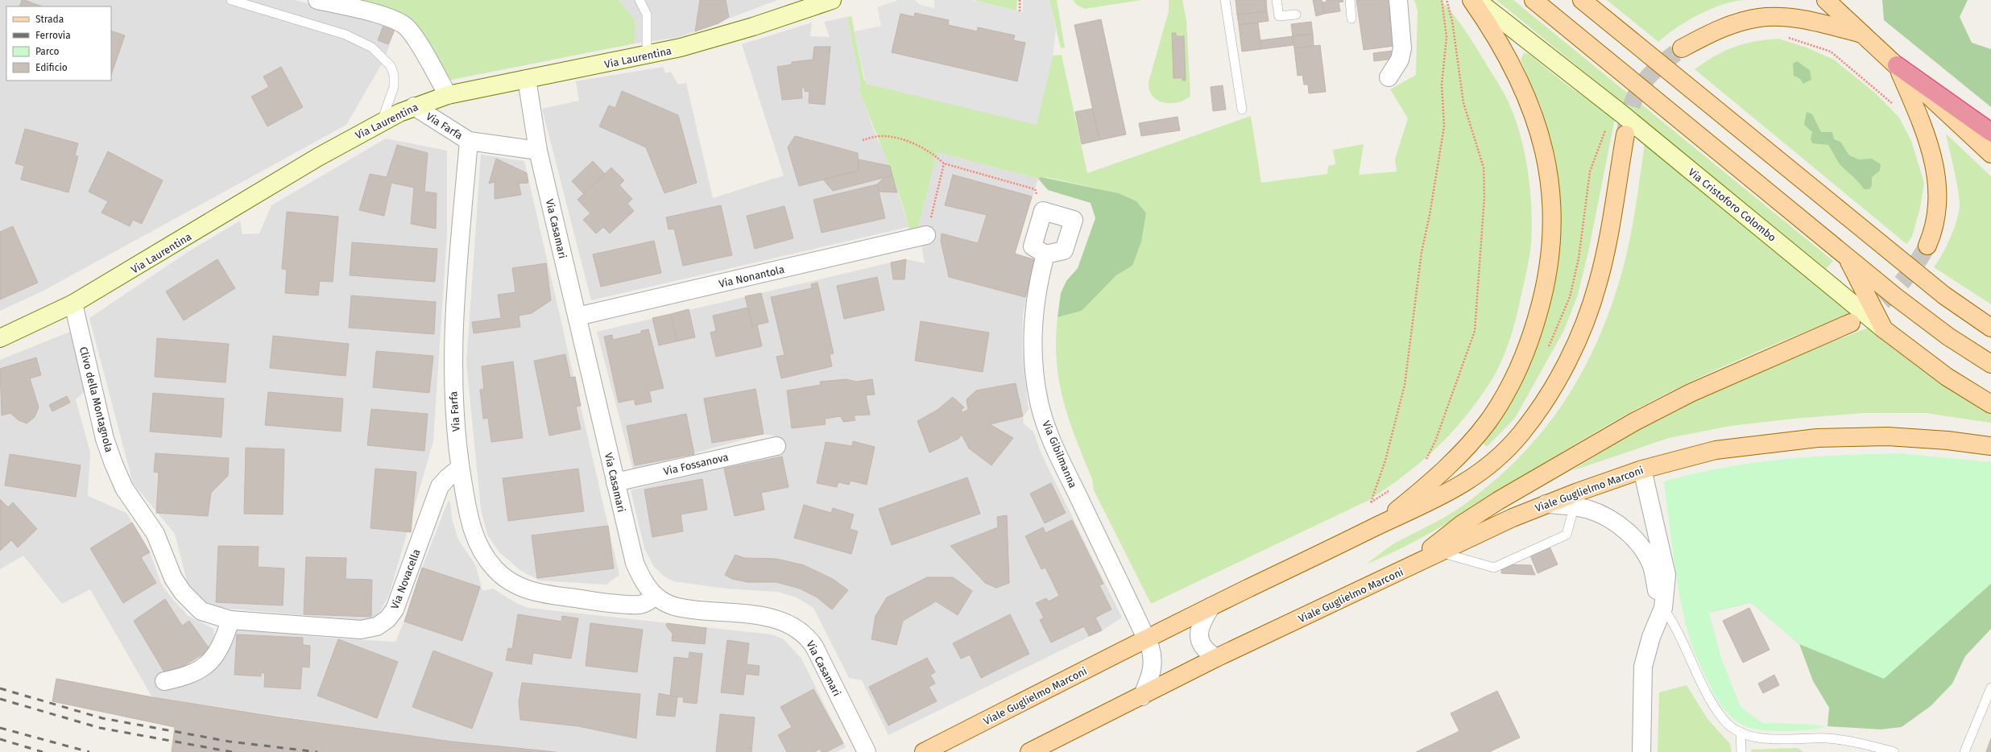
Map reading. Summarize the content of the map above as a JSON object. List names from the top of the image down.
{
  "streets": {
    "main road": ["Via Cristoforo Colombo", "Viale Guglielmo Marconi"],
    "street": [
      "Via Laurentina",
      "Via Farfa",
      "Via Casamari",
      "Via Nonantola",
      "Clivo della Montagnola",
      "Via Gibilmanna",
      "Via Fossanova",
      "Via Novacella"
    ]
  },
  "crossings": [
    ["Via Laurentina", "Via Farfa"],
    ["Via Laurentina", "Via Casamari"],
    ["Via Laurentina", "Clivo della Montagnola"],
    ["Via Farfa", "Via Casamari"],
    ["Via Farfa", "Via Novacella"],
    ["Via Casamari", "Via Nonantola"],
    ["Via Casamari", "Via Fossanova"],
    ["Clivo della Montagnola", "Via Novacella"],
    ["Via Gibilmanna", "Viale Guglielmo Marconi"]
  ],
  "legend": [
    "Strada",
    "Ferrovia",
    "Parco",
    "Edificio"
  ]
}
